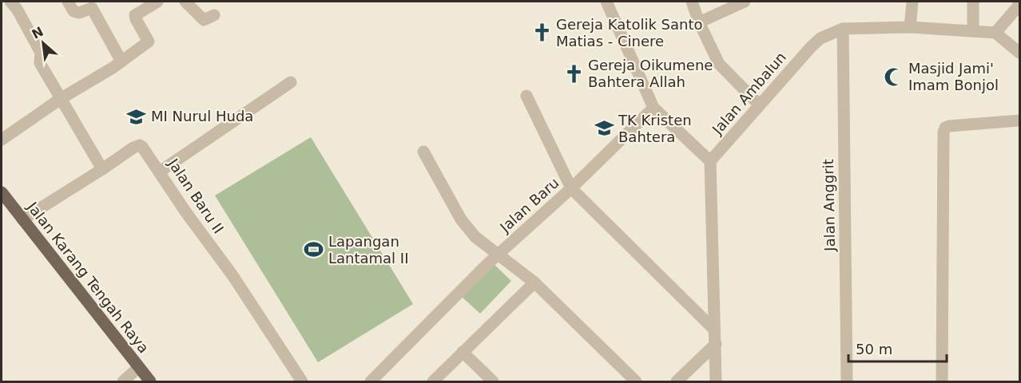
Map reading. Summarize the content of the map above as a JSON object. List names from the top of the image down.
{
  "streets": {
    "main road": ["Jalan Karang Tengah Raya"],
    "street": [
      "Jalan Ambalun",
      "Jalan Baru II",
      "Jalan Baru",
      "Jalan Anggrit"
    ]
  },
  "crossings": [
    ["Jalan Ambalun", "Jalan Anggrit"],
    ["Jalan Baru II", "Jalan Karang Tengah Raya"]
  ],
  "places": {
    "church": ["Gereja Katolik Santo Matias - Cinere", "Gereja Oikumene Bahtera Allah"],
    "mosque": ["Masjid Jami' Imam Bonjol"],
    "school or university": ["MI Nurul Huda", "TK Kristen Bahtera"],
    "sports": ["Lapangan Lantamal II"]
  },
  "scale_bar": "50 m",
  "north": "top left"
}
